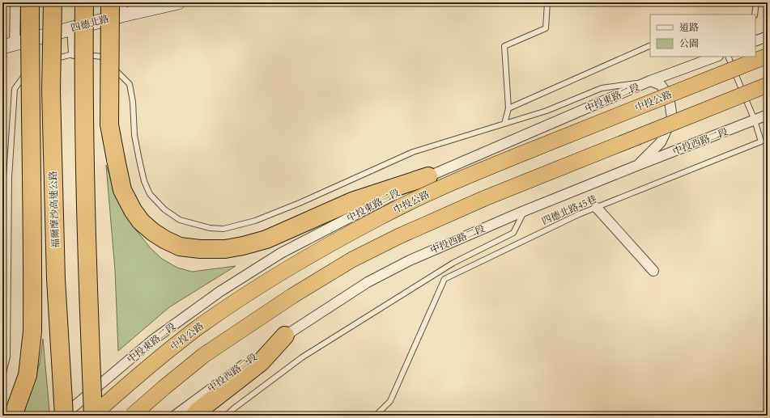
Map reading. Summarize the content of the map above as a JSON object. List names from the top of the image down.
{
  "streets": {
    "highway": ["福爾摩沙高速公路"],
    "main road": ["中投公路"],
    "street": ["四德北路", "中投東路二段", "中投西路二段"],
    "lane": ["四德北路45巷"]
  },
  "crossings": [
    ["中投東路二段", "福爾摩沙高速公路"],
    ["中投西路二段", "四德北路45巷"]
  ],
  "legend": ["道路", "公園"]
}
